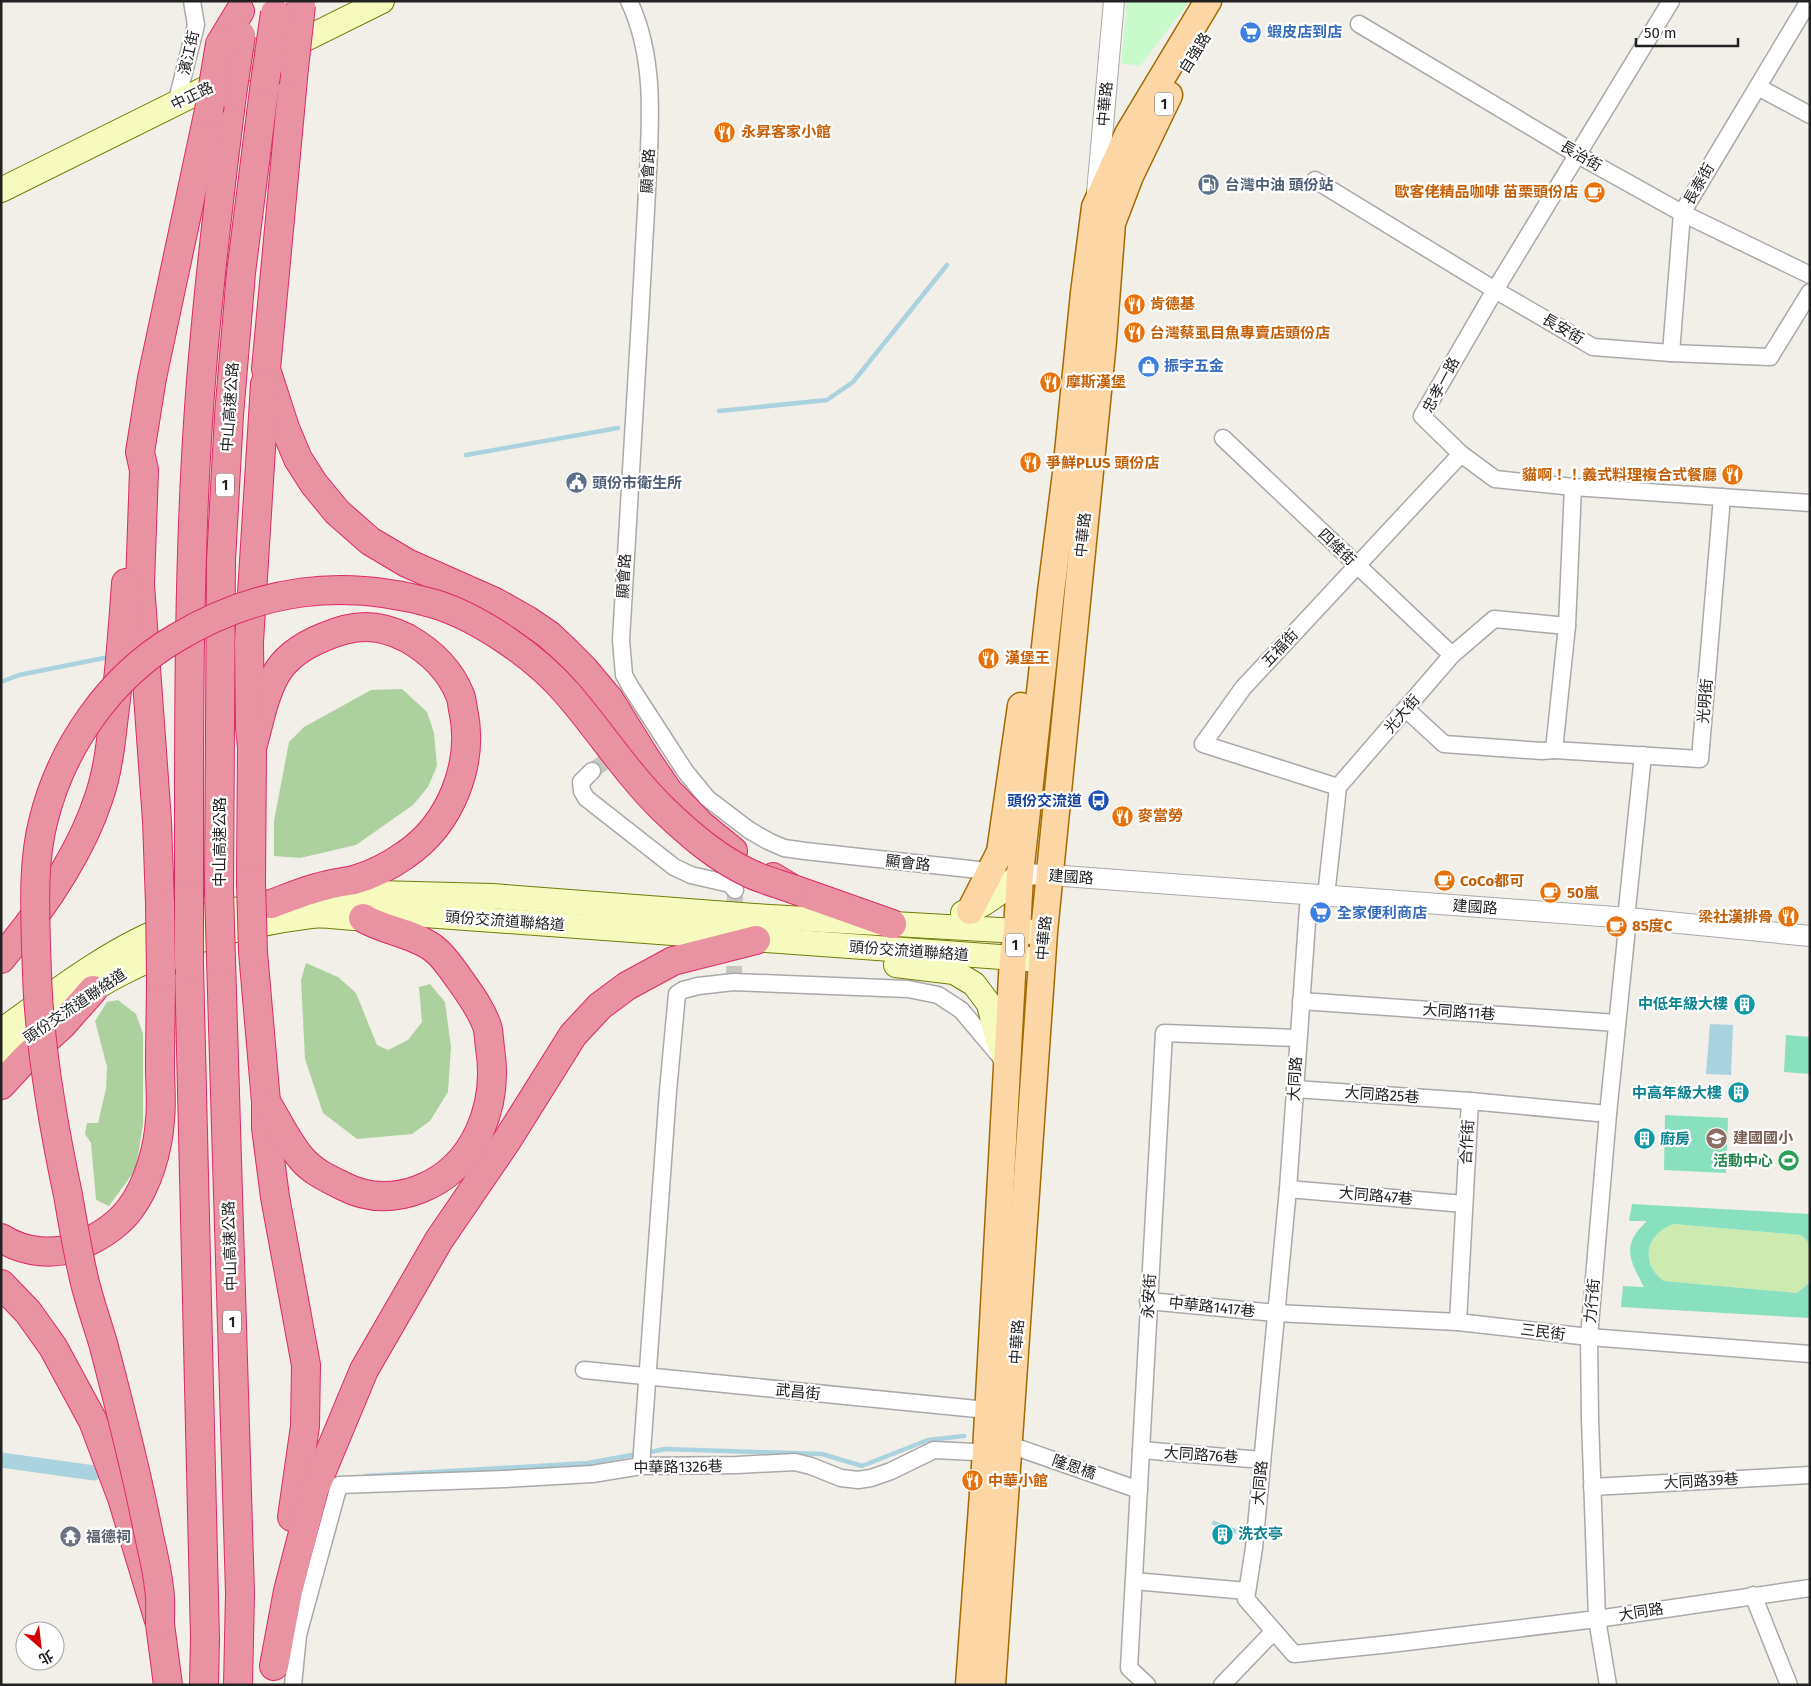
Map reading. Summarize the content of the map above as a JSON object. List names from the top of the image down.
{
  "streets": {
    "highway": ["1", "中山高速公路"],
    "main road": [
      "自強路",
      "中正路",
      "中華路",
      "頭份交流道聯絡道"
    ],
    "street": [
      "濱江街",
      "長治街",
      "顯會路",
      "長泰街",
      "長安街",
      "忠孝一路",
      "四維街",
      "五福街",
      "光明街",
      "光大街",
      "建國路",
      "大同路11巷",
      "大同路",
      "大同路25巷",
      "合作街",
      "大同路47巷",
      "永安街",
      "力行街",
      "中華路1417巷",
      "三民街",
      "武昌街",
      "大同路76巷",
      "中華路1326巷",
      "隆恩橋",
      "大同路39巷"
    ]
  },
  "crossings": [
    ["濱江街", "中正路"],
    ["自強路", "中華路"],
    ["中華路", "顯會路"],
    ["中華路", "建國路"],
    ["中華路", "頭份交流道聯絡道"],
    ["中華路", "武昌街"],
    ["中華路", "中華路1326巷"],
    ["中華路", "隆恩橋"],
    ["長治街", "長泰街"],
    ["長治街", "忠孝一路"],
    ["顯會路", "建國路"],
    ["長泰街", "長安街"],
    ["長安街", "忠孝一路"],
    ["忠孝一路", "五福街"],
    ["忠孝一路", "光明街"],
    ["四維街", "五福街"],
    ["四維街", "光大街"],
    ["五福街", "光大街"],
    ["光明街", "光大街"],
    ["光明街", "力行街"],
    ["建國路", "大同路"],
    ["建國路", "力行街"],
    ["大同路11巷", "大同路"],
    ["大同路11巷", "力行街"],
    ["大同路", "大同路25巷"],
    ["大同路", "大同路47巷"],
    ["大同路", "永安街"],
    ["大同路", "力行街"],
    ["大同路", "中華路1417巷"],
    ["大同路", "三民街"],
    ["大同路", "大同路76巷"],
    ["大同路25巷", "合作街"],
    ["合作街", "大同路47巷"],
    ["合作街", "力行街"],
    ["合作街", "三民街"],
    ["永安街", "中華路1417巷"],
    ["永安街", "大同路76巷"],
    ["永安街", "隆恩橋"],
    ["力行街", "三民街"],
    ["力行街", "大同路39巷"],
    ["中華路1417巷", "三民街"],
    ["中華路1326巷", "隆恩橋"]
  ],
  "places": {
    "supermarket": ["蝦皮店到店", "全家便利商店"],
    "restaurant": [
      "永昇客家小館",
      "肯德基",
      "台灣蔡虱目魚專賣店頭份店",
      "摩斯漢堡",
      "爭鮮PLUS 頭份店",
      "貓啊！！義式料理複合式餐廳",
      "漢堡王",
      "麥當勞",
      "梁社漢排骨",
      "中華小館"
    ],
    "fuel station": ["台灣中油 頭份站"],
    "cafe": [
      "歐客佬精品咖啡 苗栗頭份店",
      "CoCo都可",
      "50嵐",
      "85度C"
    ],
    "shop": ["振宇五金"],
    "public building": ["頭份市衛生所"],
    "bus stop": ["頭份交流道"],
    "building": [
      "中低年級大樓",
      "中高年級大樓",
      "廚房",
      "洗衣亭"
    ],
    "school or university": ["建國國小"],
    "sports": ["活動中心"],
    "temple": ["福德祠"]
  },
  "scale_bar": "50 m",
  "north": "bottom right"
}
